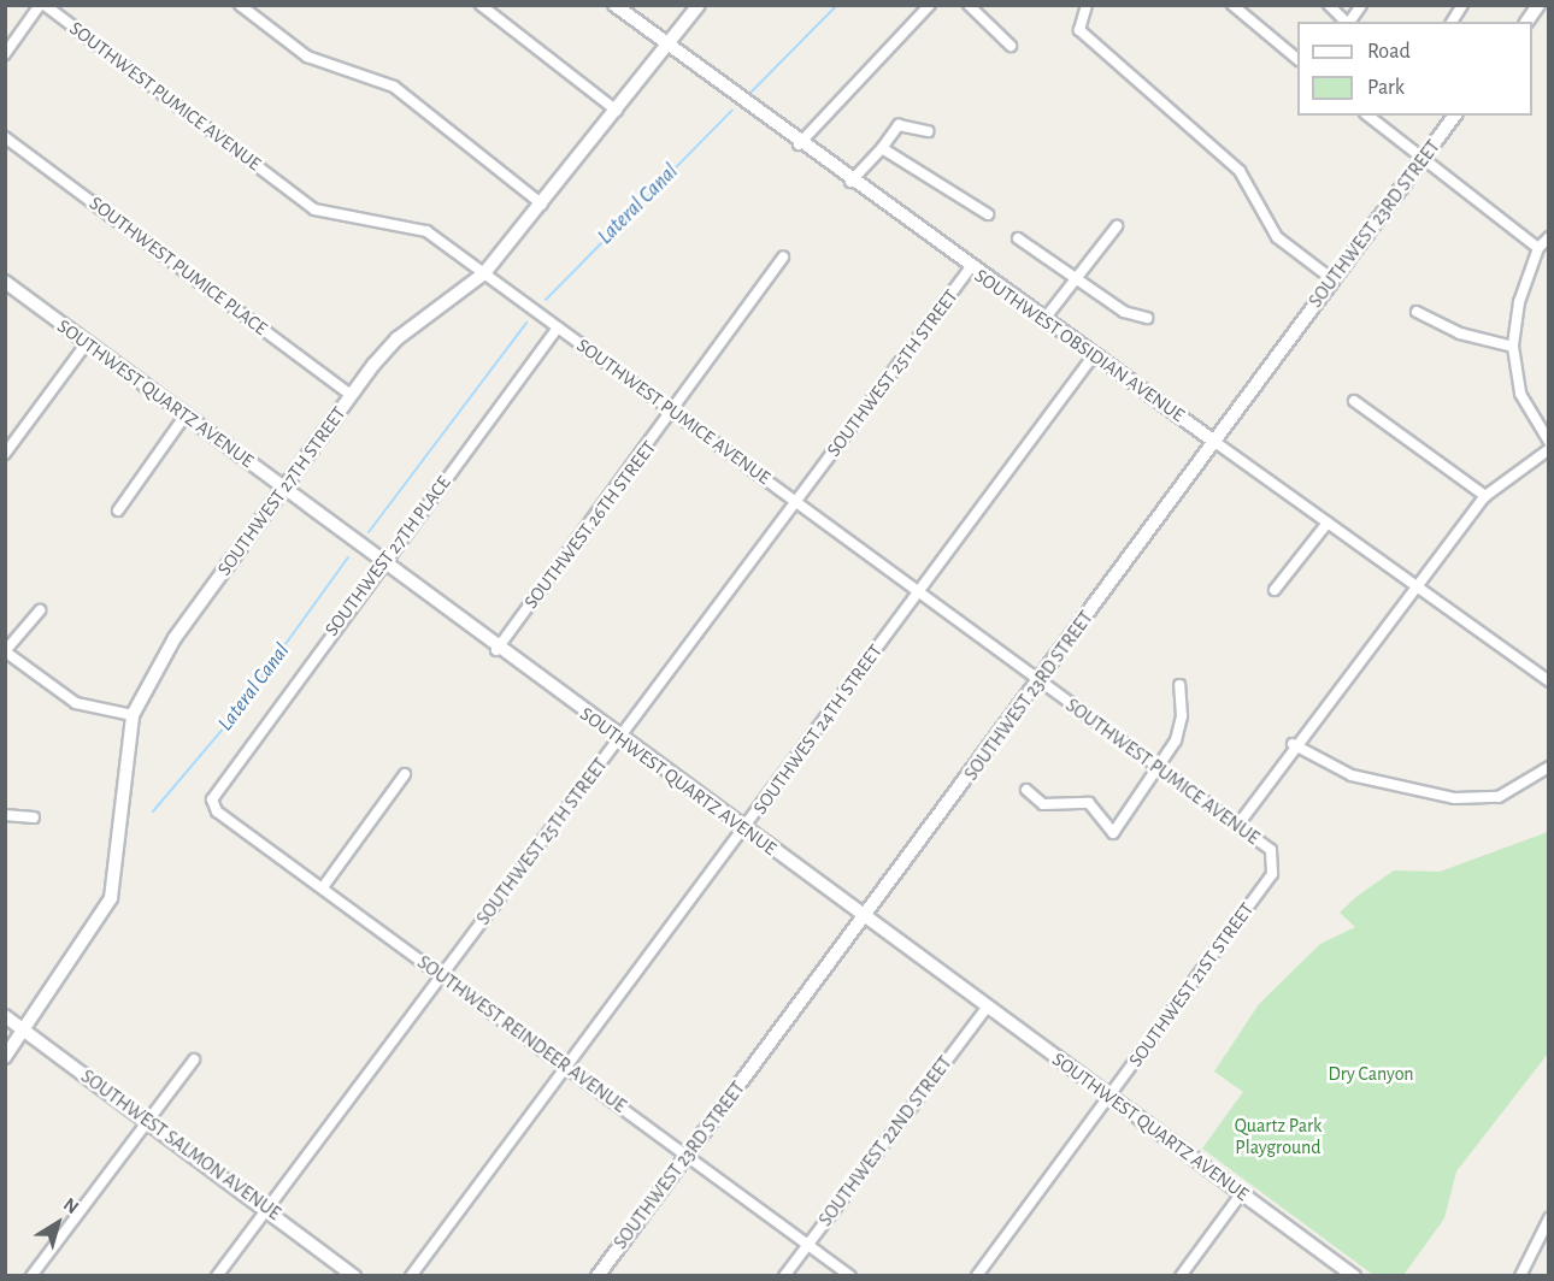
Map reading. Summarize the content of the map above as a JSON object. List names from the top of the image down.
{
  "streets": {
    "street": [
      "SOUTHWEST PUMICE AVENUE",
      "SOUTHWEST 23RD STREET",
      "SOUTHWEST PUMICE PLACE",
      "SOUTHWEST OBSIDIAN AVENUE",
      "SOUTHWEST 25TH STREET",
      "SOUTHWEST QUARTZ AVENUE",
      "SOUTHWEST 27TH STREET",
      "SOUTHWEST 26TH STREET",
      "SOUTHWEST 27TH PLACE",
      "SOUTHWEST 24TH STREET",
      "SOUTHWEST 21ST STREET",
      "SOUTHWEST REINDEER AVENUE",
      "SOUTHWEST 22ND STREET",
      "SOUTHWEST SALMON AVENUE"
    ]
  },
  "crossings": [
    ["SOUTHWEST PUMICE AVENUE", "SOUTHWEST 23RD STREET"],
    ["SOUTHWEST PUMICE AVENUE", "SOUTHWEST 25TH STREET"],
    ["SOUTHWEST PUMICE AVENUE", "SOUTHWEST 27TH STREET"],
    ["SOUTHWEST PUMICE AVENUE", "SOUTHWEST 26TH STREET"],
    ["SOUTHWEST PUMICE AVENUE", "SOUTHWEST 27TH PLACE"],
    ["SOUTHWEST PUMICE AVENUE", "SOUTHWEST 24TH STREET"],
    ["SOUTHWEST PUMICE AVENUE", "SOUTHWEST 21ST STREET"],
    ["SOUTHWEST 23RD STREET", "SOUTHWEST OBSIDIAN AVENUE"],
    ["SOUTHWEST 23RD STREET", "SOUTHWEST QUARTZ AVENUE"],
    ["SOUTHWEST 23RD STREET", "SOUTHWEST REINDEER AVENUE"],
    ["SOUTHWEST PUMICE PLACE", "SOUTHWEST 27TH STREET"],
    ["SOUTHWEST OBSIDIAN AVENUE", "SOUTHWEST 25TH STREET"],
    ["SOUTHWEST OBSIDIAN AVENUE", "SOUTHWEST 27TH STREET"],
    ["SOUTHWEST OBSIDIAN AVENUE", "SOUTHWEST 24TH STREET"],
    ["SOUTHWEST 25TH STREET", "SOUTHWEST QUARTZ AVENUE"],
    ["SOUTHWEST 25TH STREET", "SOUTHWEST REINDEER AVENUE"],
    ["SOUTHWEST 25TH STREET", "SOUTHWEST SALMON AVENUE"],
    ["SOUTHWEST QUARTZ AVENUE", "SOUTHWEST 27TH STREET"],
    ["SOUTHWEST QUARTZ AVENUE", "SOUTHWEST 26TH STREET"],
    ["SOUTHWEST QUARTZ AVENUE", "SOUTHWEST 27TH PLACE"],
    ["SOUTHWEST QUARTZ AVENUE", "SOUTHWEST 24TH STREET"],
    ["SOUTHWEST QUARTZ AVENUE", "SOUTHWEST 21ST STREET"],
    ["SOUTHWEST QUARTZ AVENUE", "SOUTHWEST 22ND STREET"],
    ["SOUTHWEST 27TH STREET", "SOUTHWEST SALMON AVENUE"],
    ["SOUTHWEST 27TH PLACE", "SOUTHWEST REINDEER AVENUE"],
    ["SOUTHWEST 24TH STREET", "SOUTHWEST REINDEER AVENUE"],
    ["SOUTHWEST REINDEER AVENUE", "SOUTHWEST 22ND STREET"]
  ],
  "water": ["Lateral Canal"],
  "parks": ["Dry Canyon", "Quartz Park Playground"],
  "legend": ["Road", "Park"],
  "north": "top right"
}
